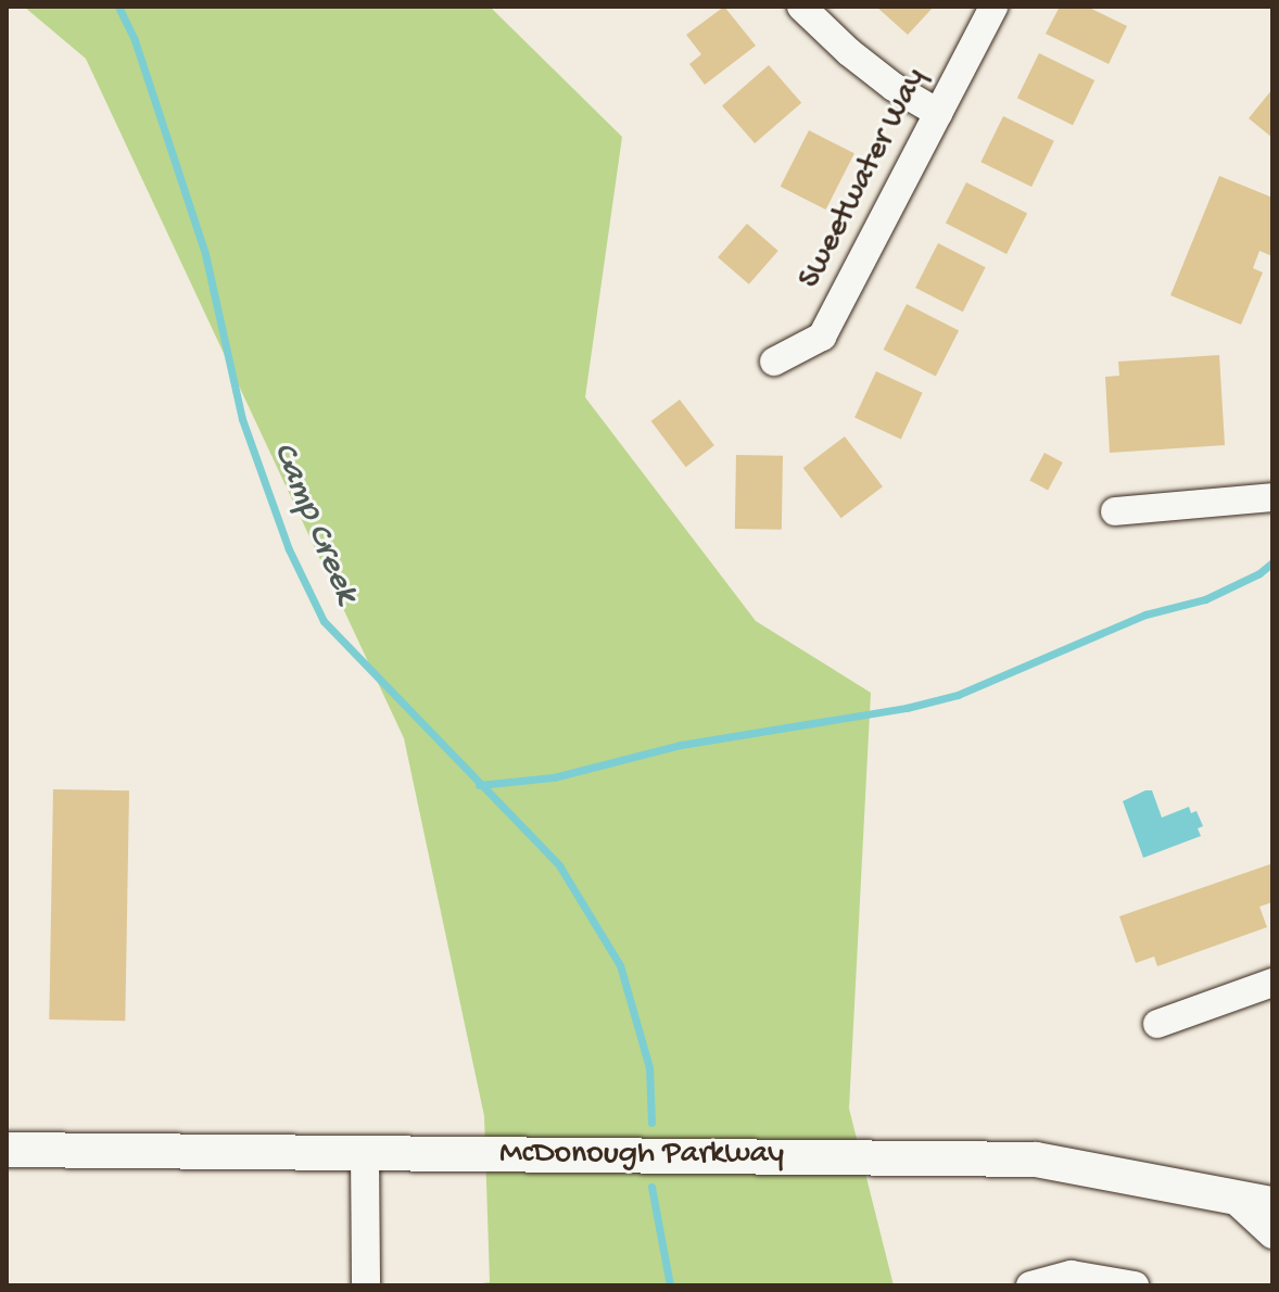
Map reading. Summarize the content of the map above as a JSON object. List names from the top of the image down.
{
  "streets": {
    "street": ["Sweetwater Way", "McDonough Parkway"]
  },
  "water": ["Camp Creek"]
}
